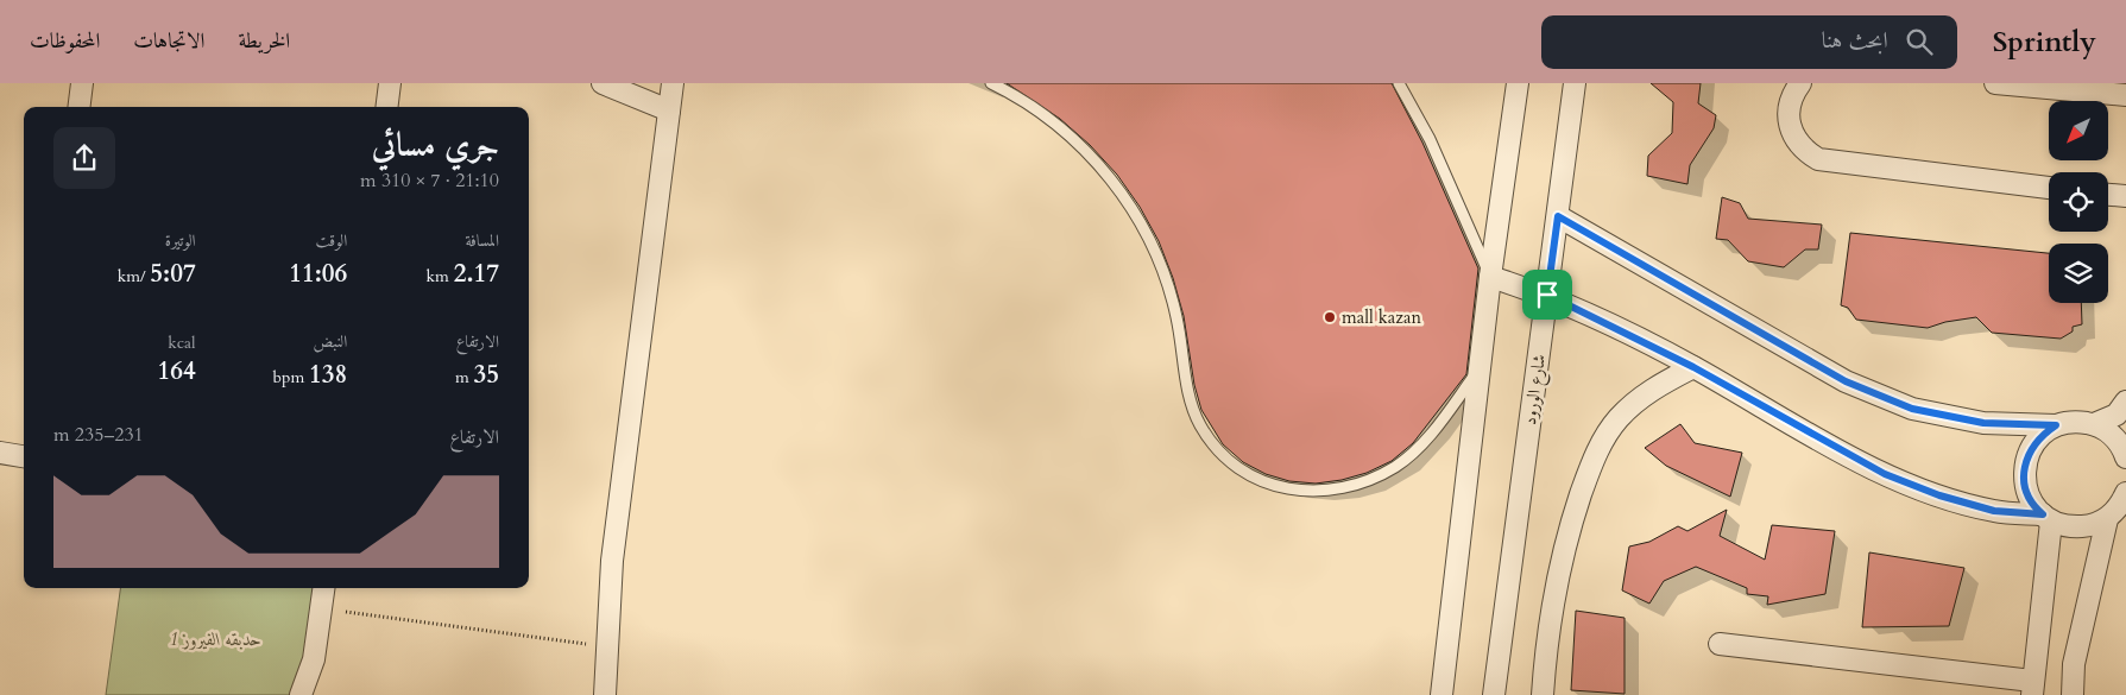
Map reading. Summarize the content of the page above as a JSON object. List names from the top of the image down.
{
  "streets": {
    "street": ["شارع الورود"]
  },
  "parks": ["حدبقه الفيروز 1"],
  "places": ["mall kazan"],
  "north": "bottom left",
  "page": {
    "header": "Sprintly",
    "search": "ابحث هنا",
    "nav": ["الخريطة", "الاتجاهات", "المحفوظات"],
    "heading": ["جري مسائي", "21:10 · 7 × 310 m"],
    "stats": [
      ["المسافة", "2.17 km"],
      ["الوقت", "11:06"],
      ["الوتيرة", "5:07 /km"],
      ["الارتفاع", "35 m"],
      ["النبض", "138 bpm"],
      ["kcal", "164"]
    ],
    "chart": ["الارتفاع", "231–235 m"]
  }
}
